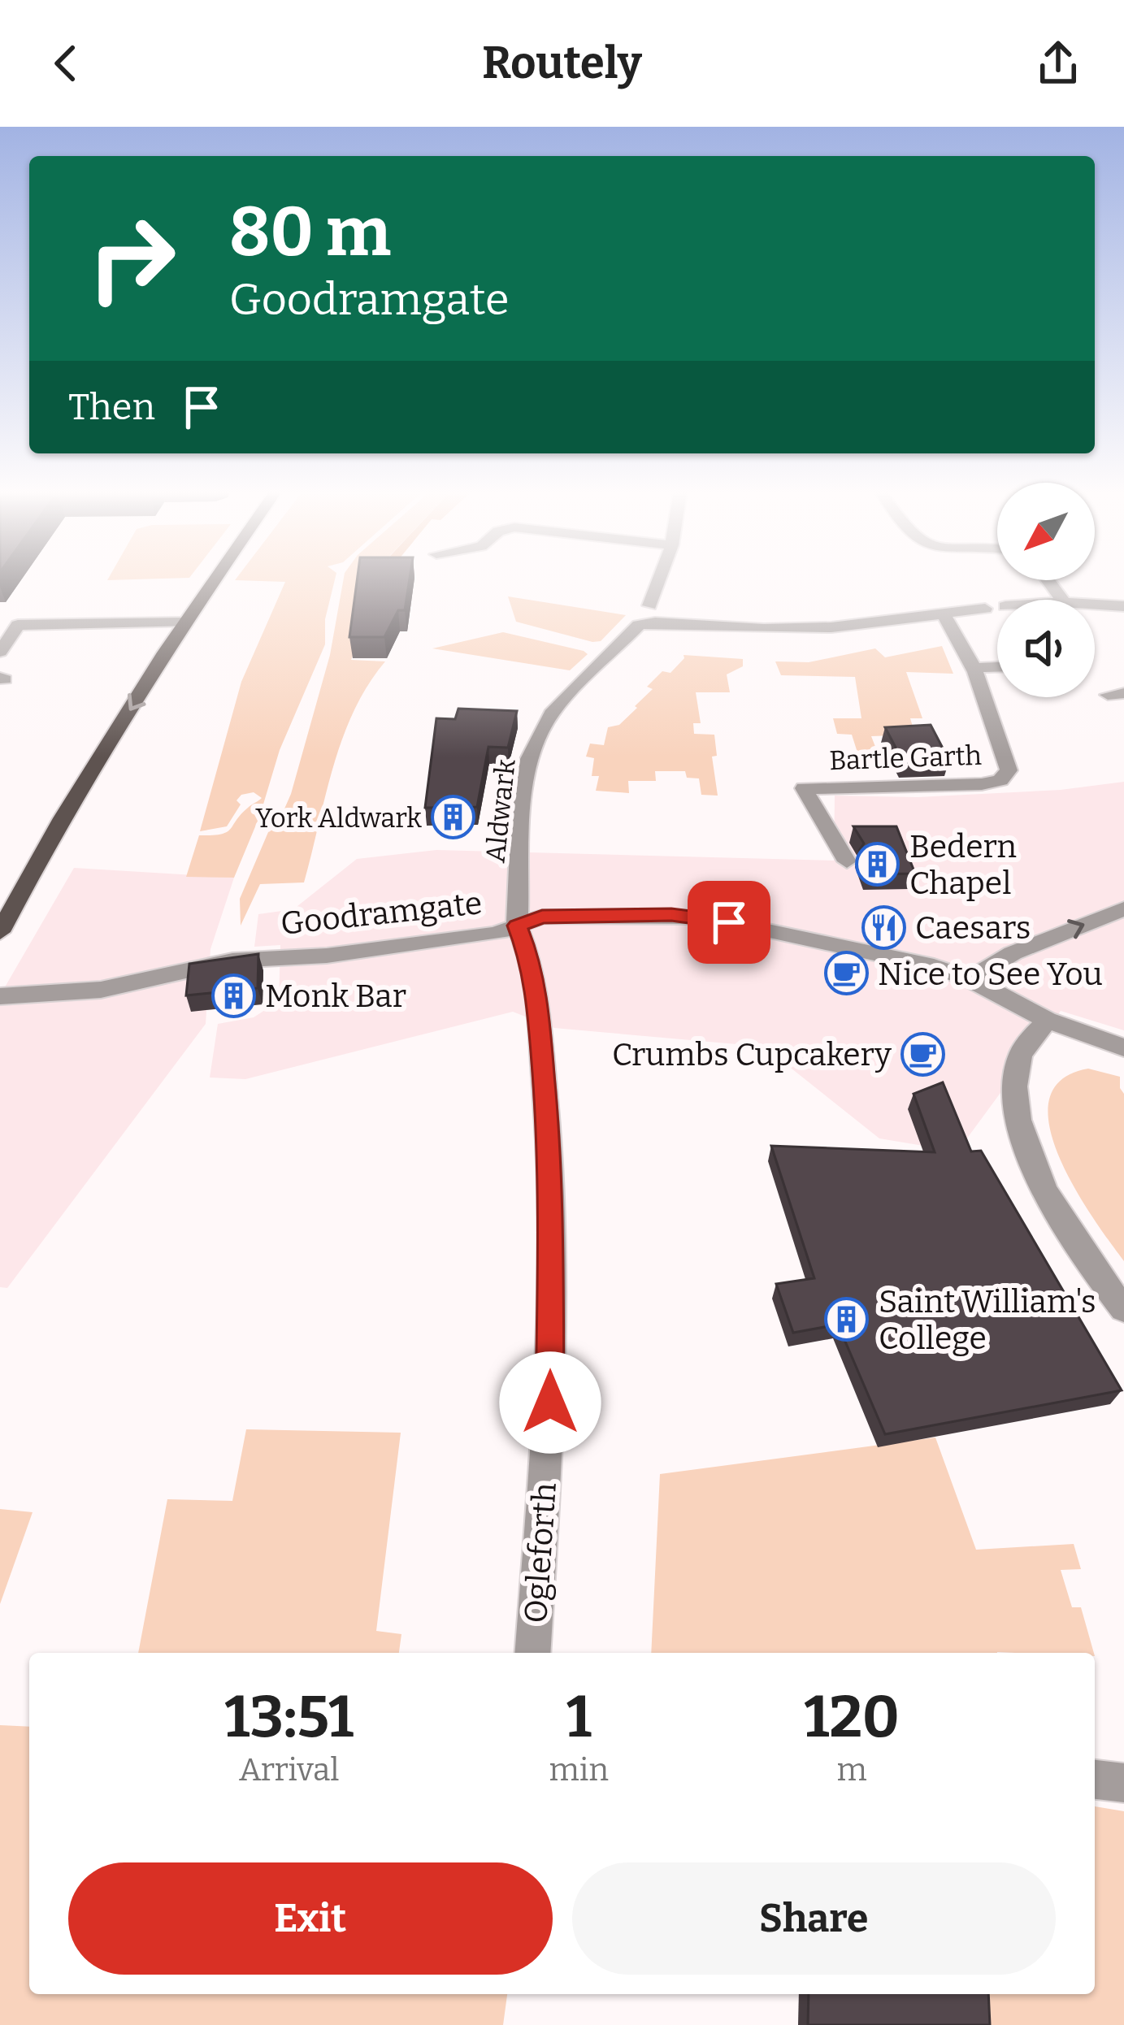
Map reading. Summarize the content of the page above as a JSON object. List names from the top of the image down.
{
  "streets": {
    "street": [
      "Bartle Garth",
      "Aldwark",
      "Goodramgate",
      "Ogleforth"
    ]
  },
  "crossings": [
    ["Bartle Garth", "Aldwark"],
    ["Aldwark", "Goodramgate"],
    ["Aldwark", "Ogleforth"],
    ["Goodramgate", "Ogleforth"]
  ],
  "places": {
    "building": [
      "York Aldwark",
      "Bedern Chapel",
      "Monk Bar",
      "Saint William's College"
    ],
    "restaurant": ["Caesars"],
    "cafe": ["Nice to See You", "Crumbs Cupcakery"]
  },
  "north": "bottom left",
  "page": {
    "header": "Routely",
    "turn": ["80 m", "Goodramgate"],
    "then": "Then",
    "eta": [
      "13:51",
      "Arrival",
      "1",
      "min",
      "120",
      "m"
    ],
    "buttons": ["Exit", "Share"]
  }
}
